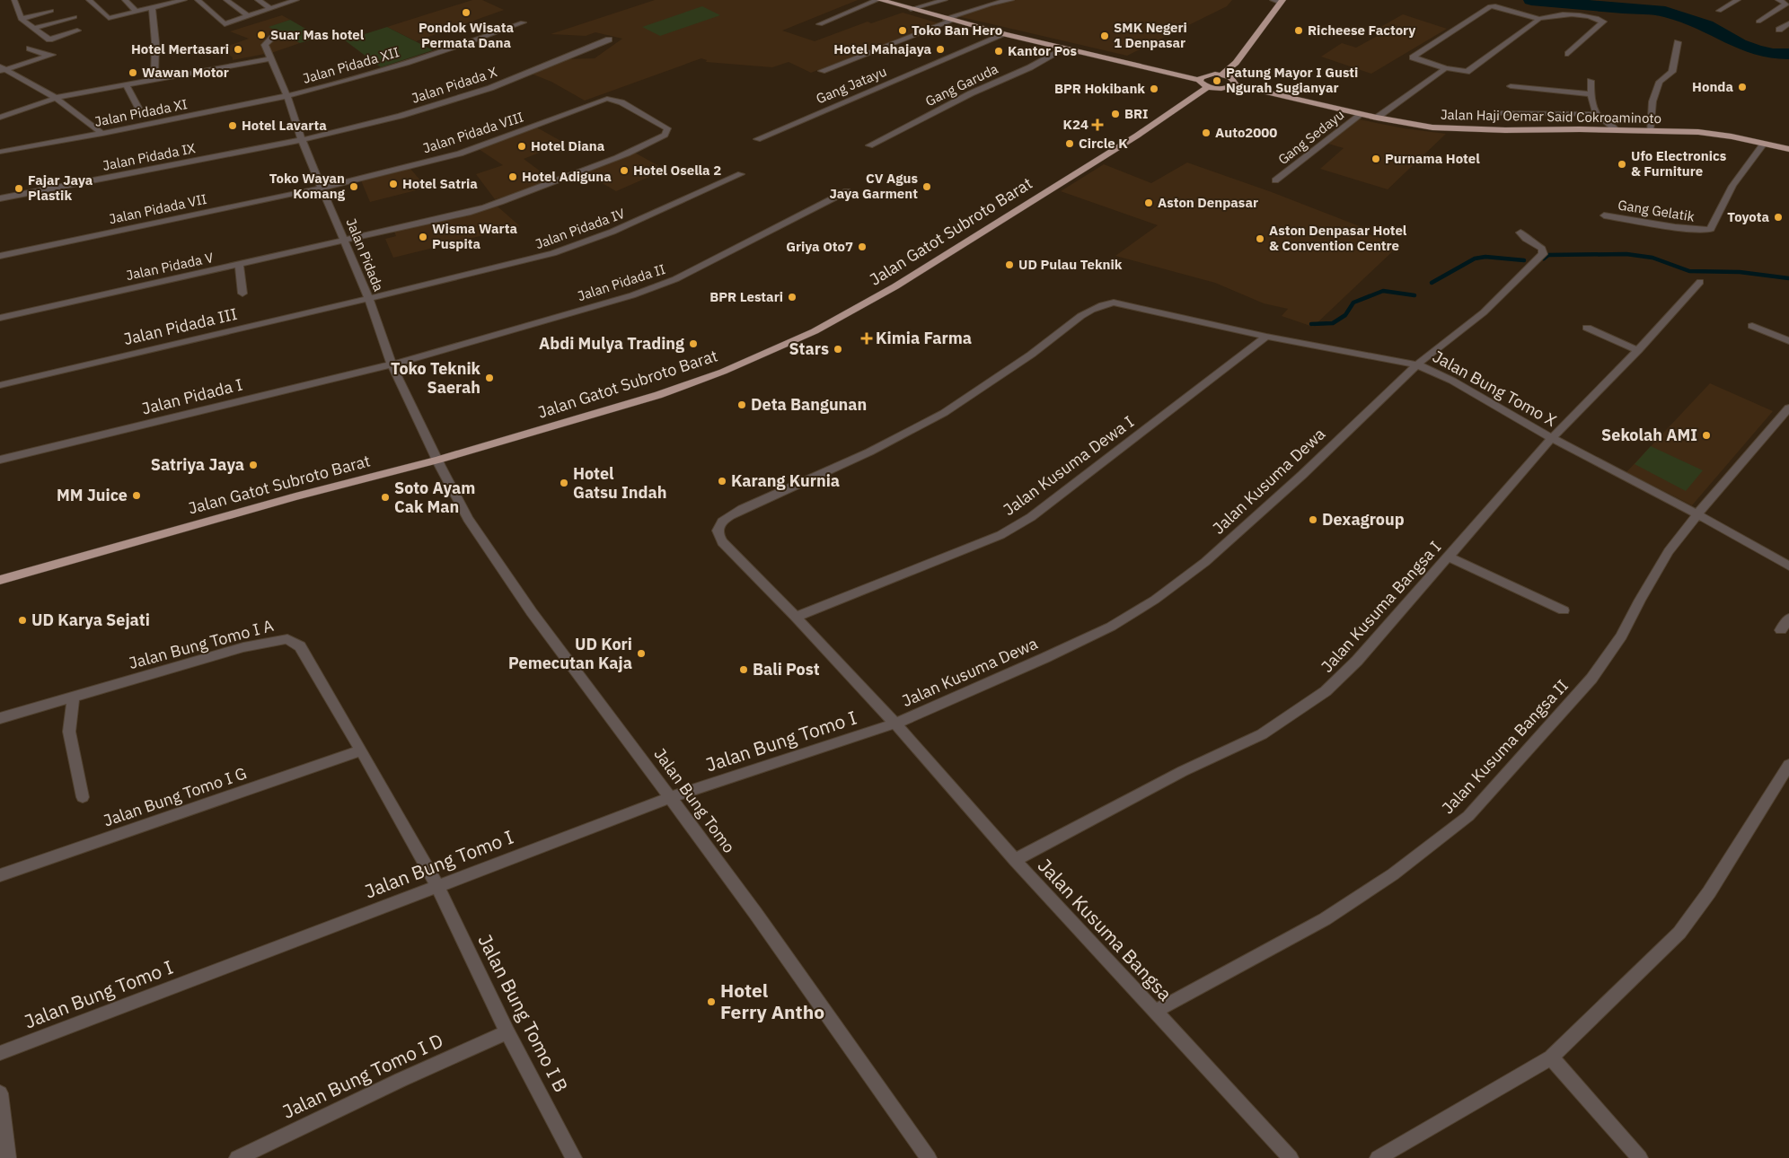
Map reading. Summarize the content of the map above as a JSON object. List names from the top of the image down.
{
  "streets": {
    "highway": ["Jalan Haji Oemar Said Cokroaminoto", "Jalan Gatot Subroto Barat"],
    "street": [
      "Jalan Pidada XII",
      "Jalan Pidada X",
      "Gang Jatayu",
      "Gang Garuda",
      "Jalan Pidada XI",
      "Jalan Pidada VIII",
      "Gang Sedayu",
      "Jalan Pidada IX",
      "Jalan Pidada VII",
      "Gang Gelatik",
      "Jalan Pidada IV",
      "Jalan Pidada",
      "Jalan Pidada V",
      "Jalan Pidada II",
      "Jalan Pidada III",
      "Jalan Bung Tomo X",
      "Jalan Pidada I",
      "Jalan Kusuma Dewa I",
      "Jalan Kusuma Dewa",
      "Jalan Kusuma Bangsa I",
      "Jalan Bung Tomo I A",
      "Jalan Bung Tomo I",
      "Jalan Kusuma Bangsa II",
      "Jalan Bung Tomo I G",
      "Jalan Bung Tomo",
      "Jalan Kusuma Bangsa",
      "Jalan Bung Tomo I B",
      "Jalan Bung Tomo I D"
    ]
  },
  "crossings": [
    ["Jalan Pidada XII", "Jalan Pidada XI"],
    ["Jalan Pidada XII", "Jalan Pidada"],
    ["Jalan Pidada X", "Jalan Pidada IX"],
    ["Jalan Pidada X", "Jalan Pidada"],
    ["Jalan Pidada XI", "Jalan Pidada"],
    ["Jalan Haji Oemar Said Cokroaminoto", "Gang Sedayu"],
    ["Jalan Haji Oemar Said Cokroaminoto", "Gang Gelatik"],
    ["Jalan Pidada VIII", "Jalan Pidada VII"],
    ["Jalan Pidada VIII", "Jalan Pidada"],
    ["Jalan Pidada VIII", "Jalan Pidada V"],
    ["Jalan Pidada IX", "Jalan Pidada"],
    ["Jalan Pidada VII", "Jalan Pidada"],
    ["Jalan Pidada IV", "Jalan Pidada"],
    ["Jalan Pidada IV", "Jalan Pidada III"],
    ["Jalan Gatot Subroto Barat", "Jalan Pidada"],
    ["Jalan Gatot Subroto Barat", "Jalan Bung Tomo"],
    ["Jalan Pidada", "Jalan Pidada V"],
    ["Jalan Pidada", "Jalan Pidada II"],
    ["Jalan Pidada", "Jalan Pidada III"],
    ["Jalan Pidada", "Jalan Pidada I"],
    ["Jalan Pidada", "Jalan Bung Tomo"],
    ["Jalan Pidada II", "Jalan Pidada I"],
    ["Jalan Bung Tomo X", "Jalan Kusuma Dewa I"],
    ["Jalan Bung Tomo X", "Jalan Kusuma Dewa"],
    ["Jalan Bung Tomo X", "Jalan Kusuma Bangsa I"],
    ["Jalan Bung Tomo X", "Jalan Kusuma Bangsa II"],
    ["Jalan Kusuma Dewa I", "Jalan Kusuma Dewa"],
    ["Jalan Kusuma Dewa", "Jalan Bung Tomo I"],
    ["Jalan Kusuma Dewa", "Jalan Kusuma Bangsa"],
    ["Jalan Kusuma Bangsa I", "Jalan Kusuma Bangsa"],
    ["Jalan Bung Tomo I A", "Jalan Bung Tomo I"],
    ["Jalan Bung Tomo I A", "Jalan Bung Tomo I G"],
    ["Jalan Bung Tomo I A", "Jalan Bung Tomo I B"],
    ["Jalan Bung Tomo I", "Jalan Bung Tomo"],
    ["Jalan Bung Tomo I", "Jalan Kusuma Bangsa"],
    ["Jalan Bung Tomo I", "Jalan Bung Tomo I B"],
    ["Jalan Kusuma Bangsa II", "Jalan Kusuma Bangsa"],
    ["Jalan Bung Tomo I B", "Jalan Bung Tomo I D"]
  ],
  "places": {
    "other": [
      "Pondok Wisata Permata Dana",
      "Toko Ban Hero",
      "Richeese Factory",
      "Suar Mas hotel",
      "SMK Negeri 1 Denpasar",
      "Hotel Mertasari",
      "Hotel Mahajaya",
      "Kantor Pos",
      "Wawan Motor",
      "Patung Mayor I Gusti Ngurah Sugianyar",
      "Honda",
      "BPR Hokibank",
      "BRI",
      "Hotel Lavarta",
      "Auto2000",
      "Circle K",
      "Hotel Diana",
      "Purnama Hotel",
      "Ufo Electronics & Furniture",
      "Hotel Osella 2",
      "Hotel Adiguna",
      "Hotel Satria",
      "Toko Wayan Komang",
      "CV Agus Jaya Garment",
      "Fajar Jaya Plastik",
      "Aston Denpasar",
      "Toyota",
      "Wisma Warta Puspita",
      "Aston Denpasar Hotel & Convention Centre",
      "Griya Oto7",
      "UD Pulau Teknik",
      "BPR Lestari",
      "Abdi Mulya Trading",
      "Stars",
      "Toko Teknik Saerah",
      "Deta Bangunan",
      "Sekolah AMI",
      "Satriya Jaya",
      "Karang Kurnia",
      "Hotel Gatsu Indah",
      "MM Juice",
      "Soto Ayam Cak Man",
      "Dexagroup",
      "UD Karya Sejati",
      "UD Kori Pemecutan Kaja",
      "Bali Post",
      "Hotel Ferry Antho"
    ],
    "health": ["K24", "Kimia Farma"]
  }
}
